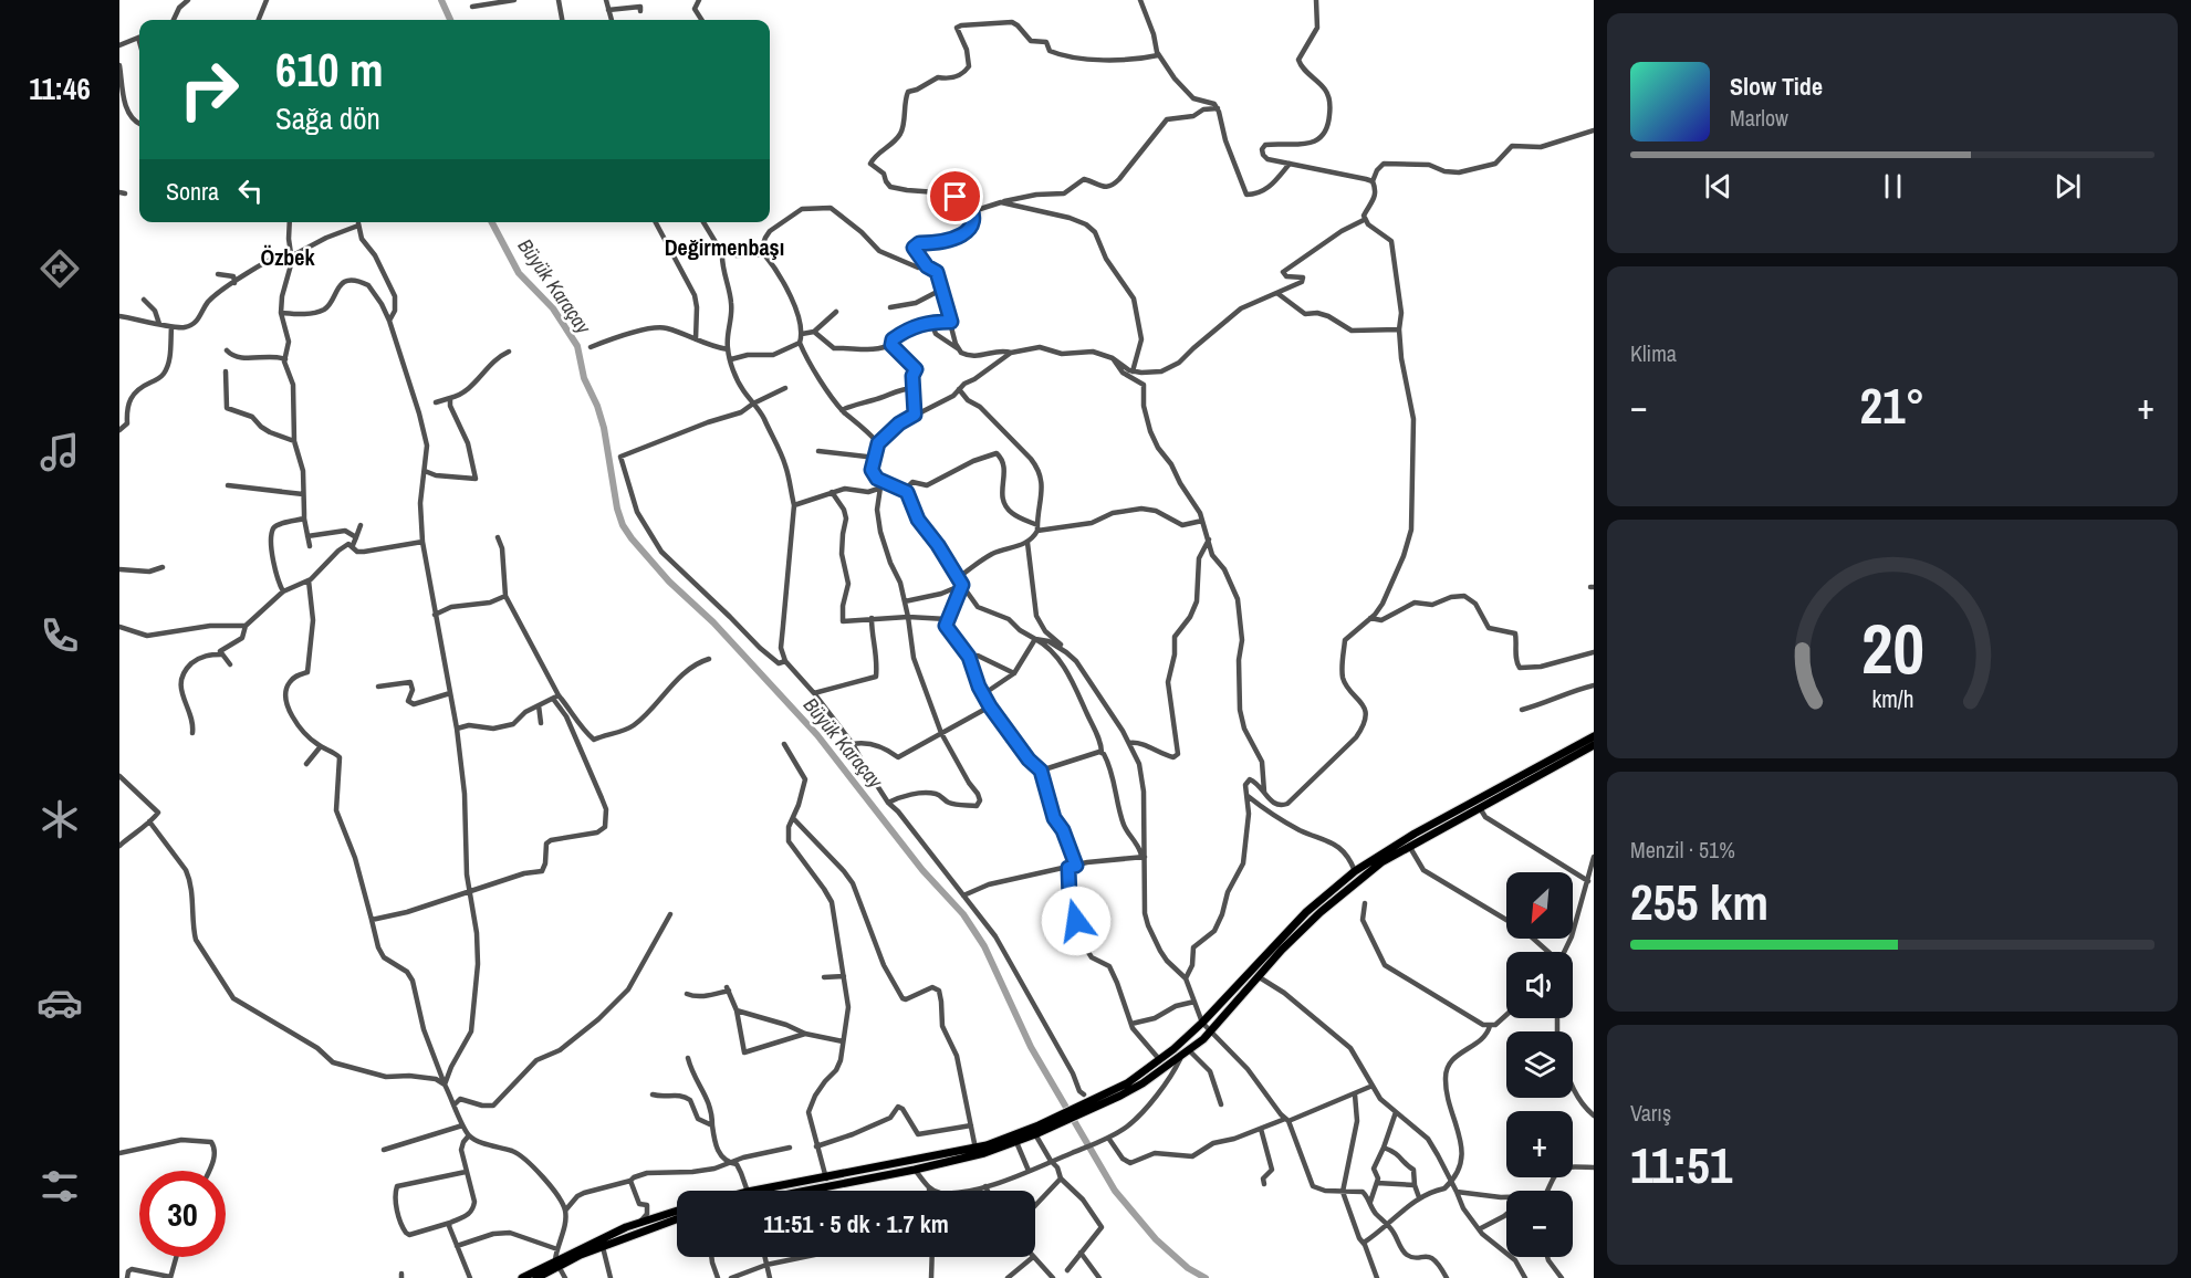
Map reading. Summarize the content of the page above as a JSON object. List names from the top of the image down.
{
  "districts": ["Değirmenbaşı", "Özbek"],
  "water": ["Büyük Karaçay"],
  "north": "bottom left",
  "page": {
    "tabs": "11:46",
    "turn": ["610 m", "Sağa dön"],
    "song": ["Slow Tide", "Marlow"],
    "then": "Sonra",
    "tile": [
      "Klima",
      ["Menzil · 51%", "255 km"],
      ["Varış", "11:51"]
    ],
    "heat": ["−", "21°", "+"],
    "map_buttons": ["+", "−"],
    "limit": "30",
    "trip": "11:51 · 5 dk · 1.7 km",
    "gauge": ["20", "km/h"]
  }
}
